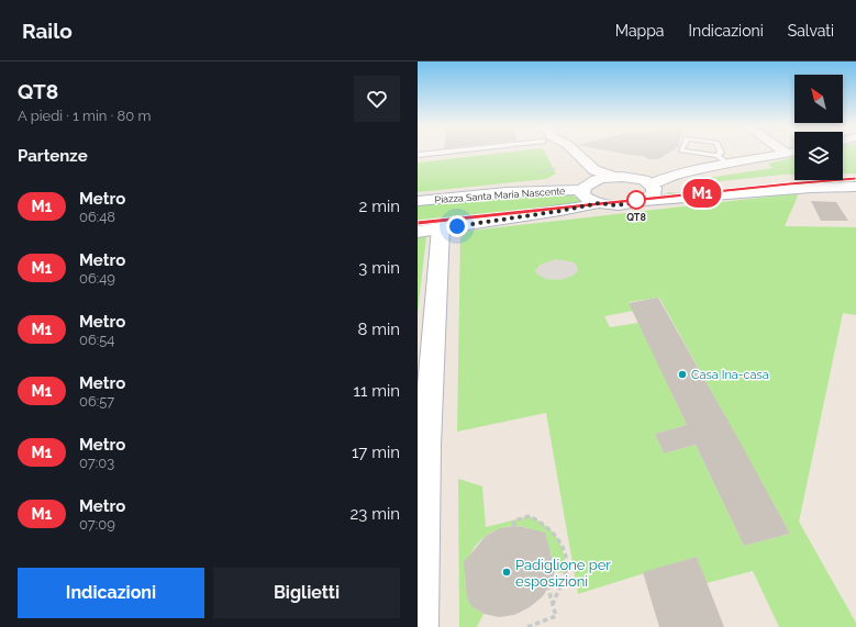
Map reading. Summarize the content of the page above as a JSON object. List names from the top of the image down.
{
  "streets": {
    "street": ["Piazza Santa Maria Nascente"]
  },
  "places": ["QT8", "Casa Ina-casa", "Padiglione per esposizioni"],
  "lines": ["metro line M1"],
  "north": "top left",
  "page": {
    "header": "Railo",
    "nav": ["Mappa", "Indicazioni", "Salvati"],
    "heading": [
      ["QT8", "A piedi · 1 min · 80 m"],
      "Partenze"
    ],
    "on_map": "M1",
    "list": [
      {
        "mark": "M1",
        "name": "Metro",
        "note": "06:48",
        "value": "2 min"
      },
      {
        "mark": "M1",
        "name": "Metro",
        "note": "06:49",
        "value": "3 min"
      },
      {
        "mark": "M1",
        "name": "Metro",
        "note": "06:54",
        "value": "8 min"
      },
      {
        "mark": "M1",
        "name": "Metro",
        "note": "06:57",
        "value": "11 min"
      },
      {
        "mark": "M1",
        "name": "Metro",
        "note": "07:03",
        "value": "17 min"
      },
      {
        "mark": "M1",
        "name": "Metro",
        "note": "07:09",
        "value": "23 min"
      }
    ],
    "buttons": ["Indicazioni", "Biglietti"]
  }
}
